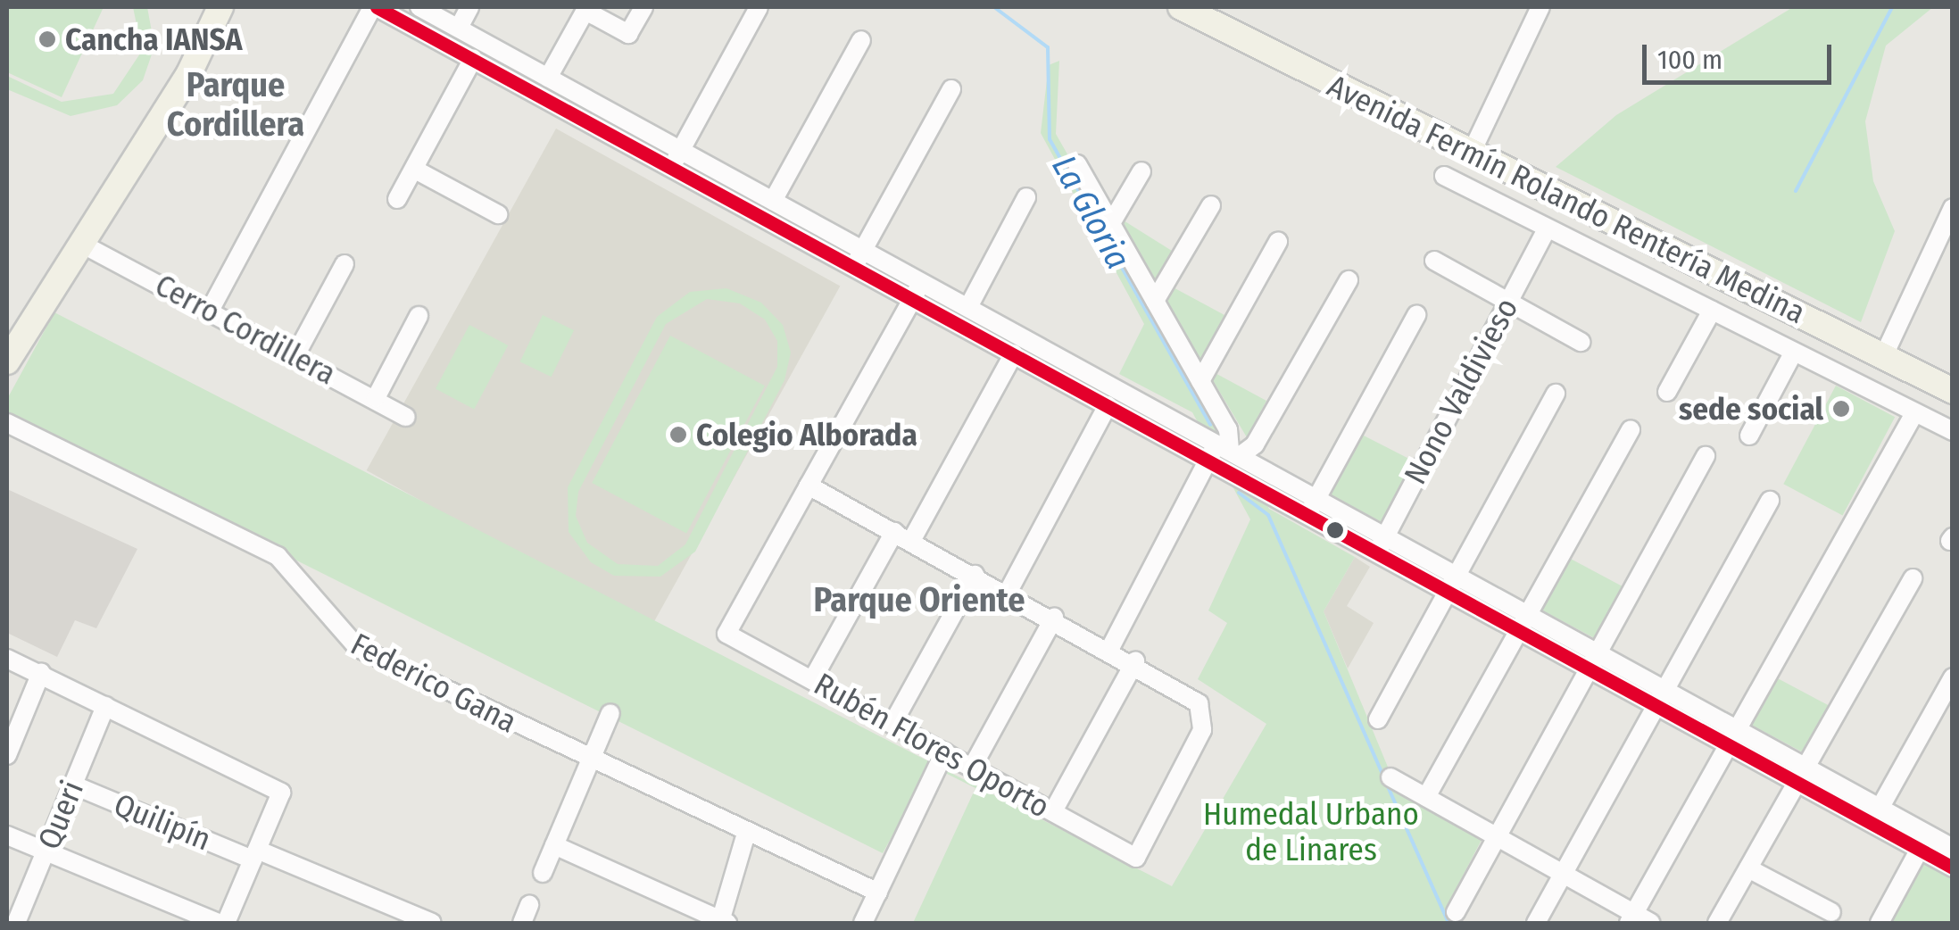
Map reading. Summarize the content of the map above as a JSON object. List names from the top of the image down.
{
  "streets": {
    "main road": ["Avenida Fermín Rolando Rentería Medina"],
    "street": [
      "Cerro Cordillera",
      "Nono Valdivieso",
      "Federico Gana",
      "Rubén Flores Oporto",
      "Queri",
      "Quilipín"
    ]
  },
  "crossings": [
    ["Queri", "Quilipín"]
  ],
  "districts": ["Parque Cordillera", "Parque Oriente"],
  "water": ["La Gloria"],
  "parks": ["Humedal Urbano de Linares"],
  "places": ["Cancha IANSA", "sede social", "Colegio Alborada"],
  "scale_bar": "100 m"
}
